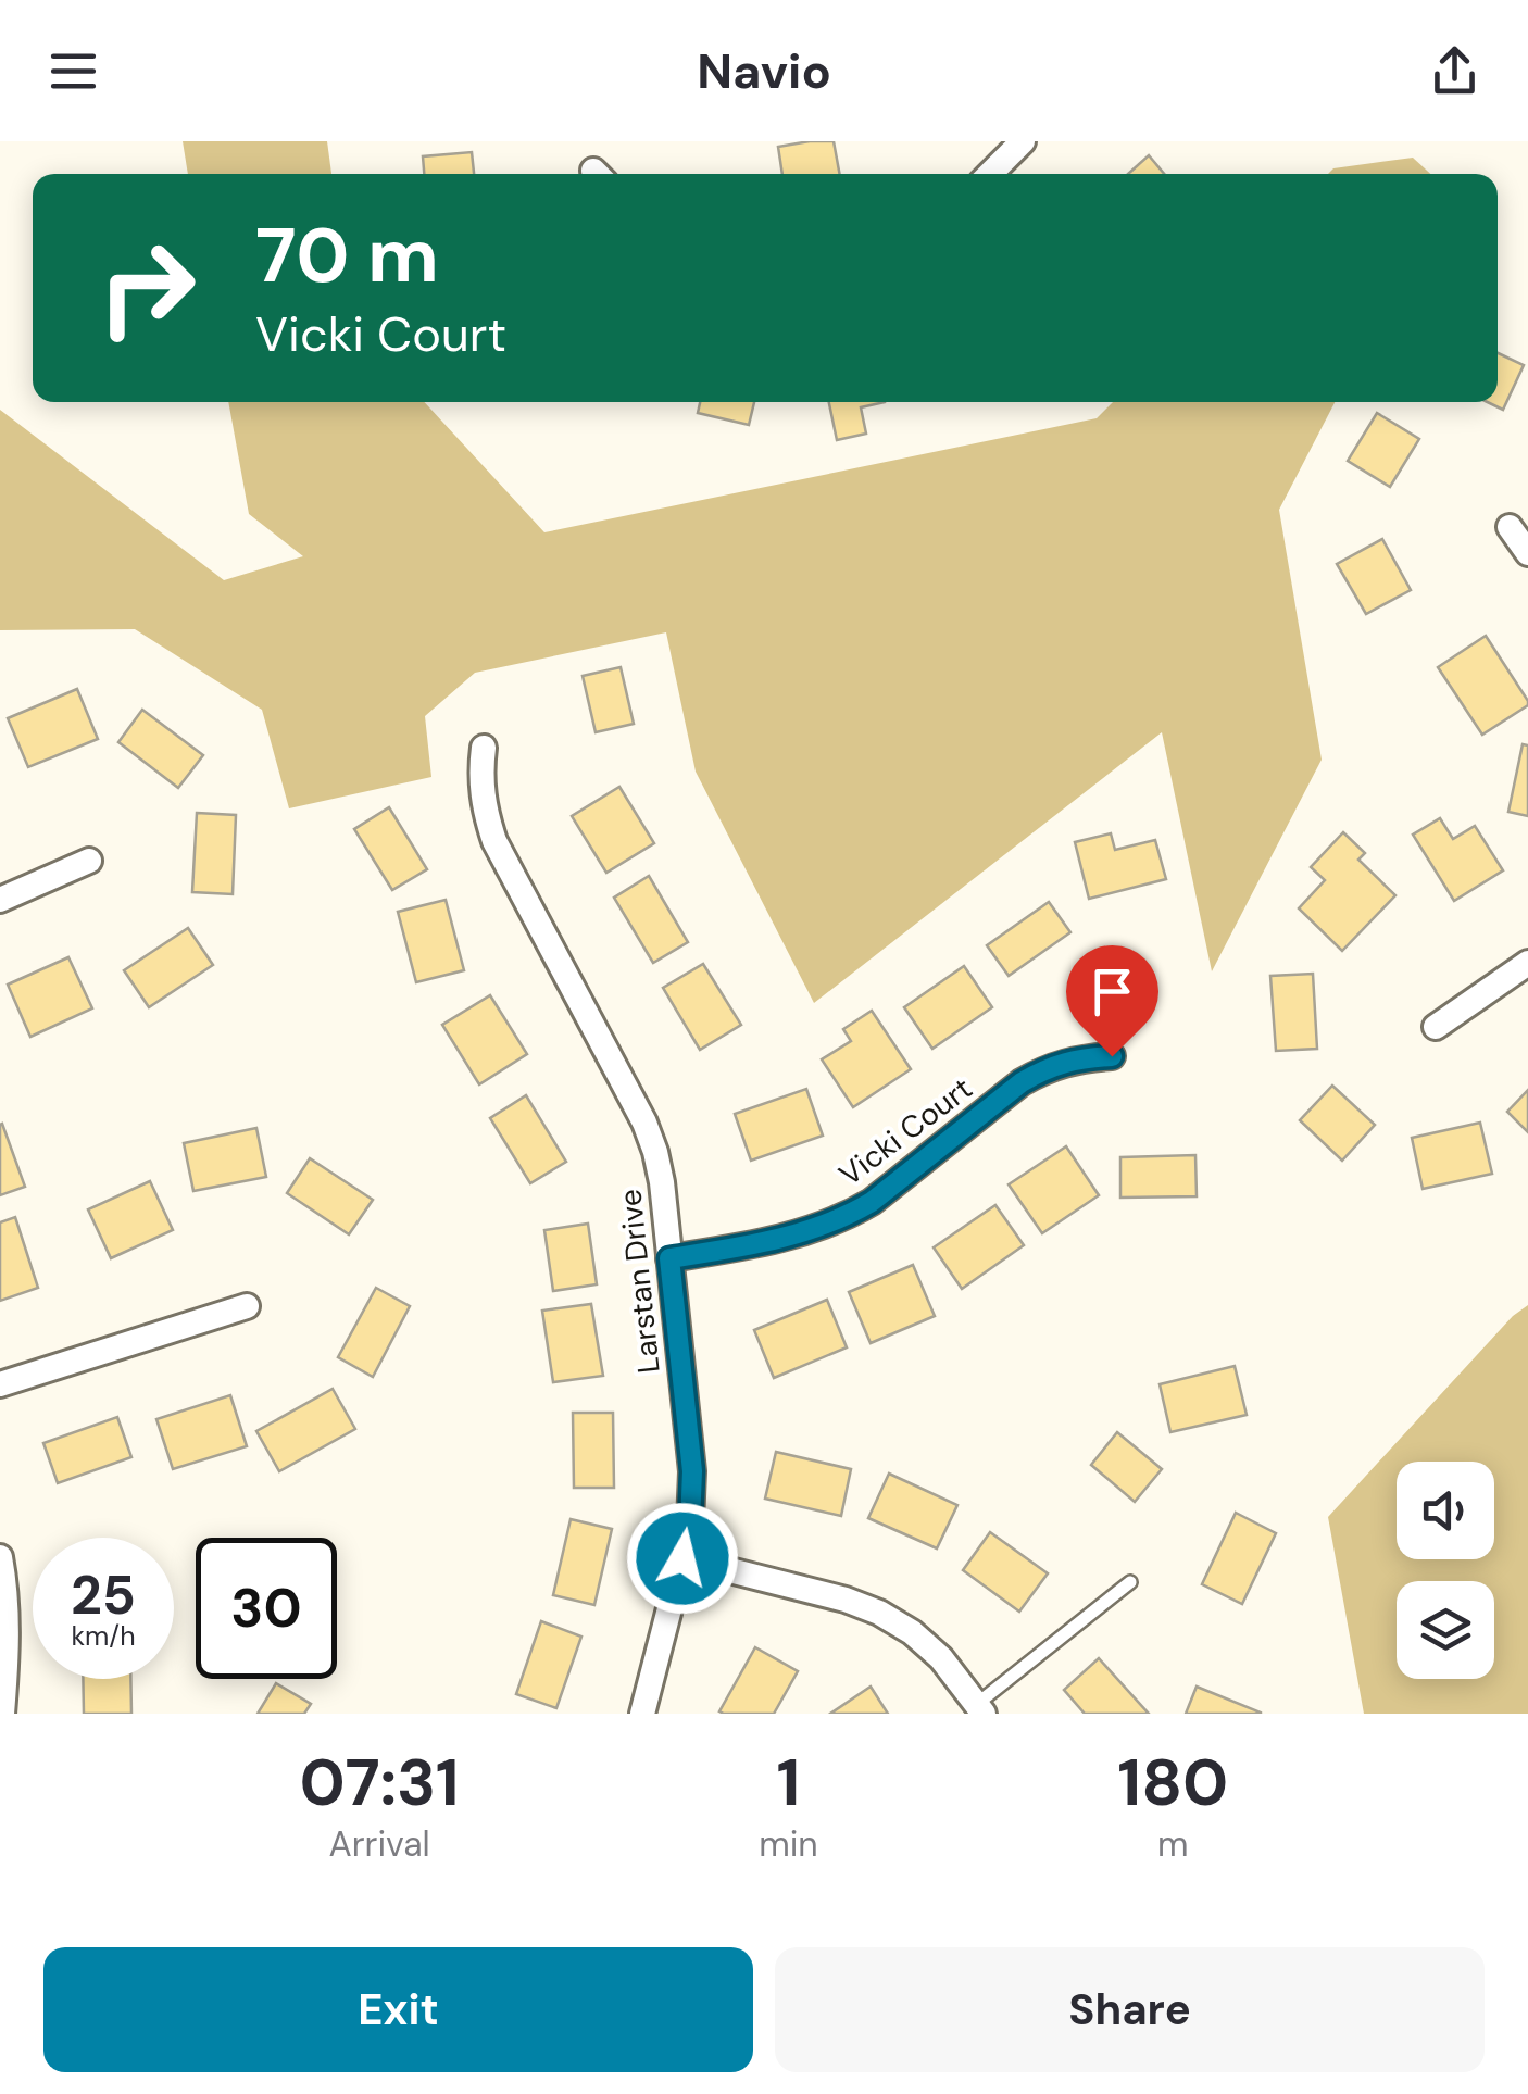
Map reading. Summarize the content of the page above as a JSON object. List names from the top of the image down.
{
  "streets": {
    "street": ["Vicki Court", "Larstan Drive"]
  },
  "crossings": [
    ["Vicki Court", "Larstan Drive"]
  ],
  "page": {
    "header": "Navio",
    "turn": ["70 m", "Vicki Court"],
    "speed": "25 km/h",
    "limit": "30",
    "eta": [
      "07:31",
      "Arrival",
      "1",
      "min",
      "180",
      "m"
    ],
    "buttons": ["Exit", "Share"]
  }
}
